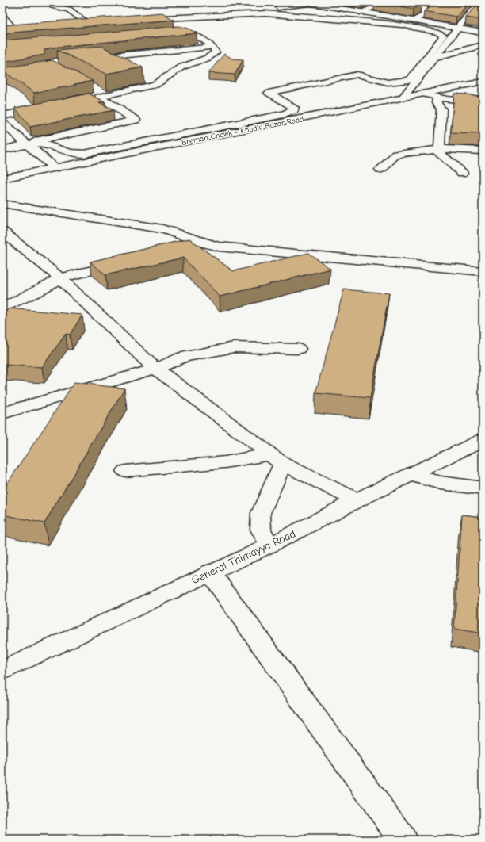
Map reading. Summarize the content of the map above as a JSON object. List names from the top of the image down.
{
  "streets": {
    "street": ["Breman Chowk - Khadki Bazar Road", "General Thimayya Road"]
  }
}
